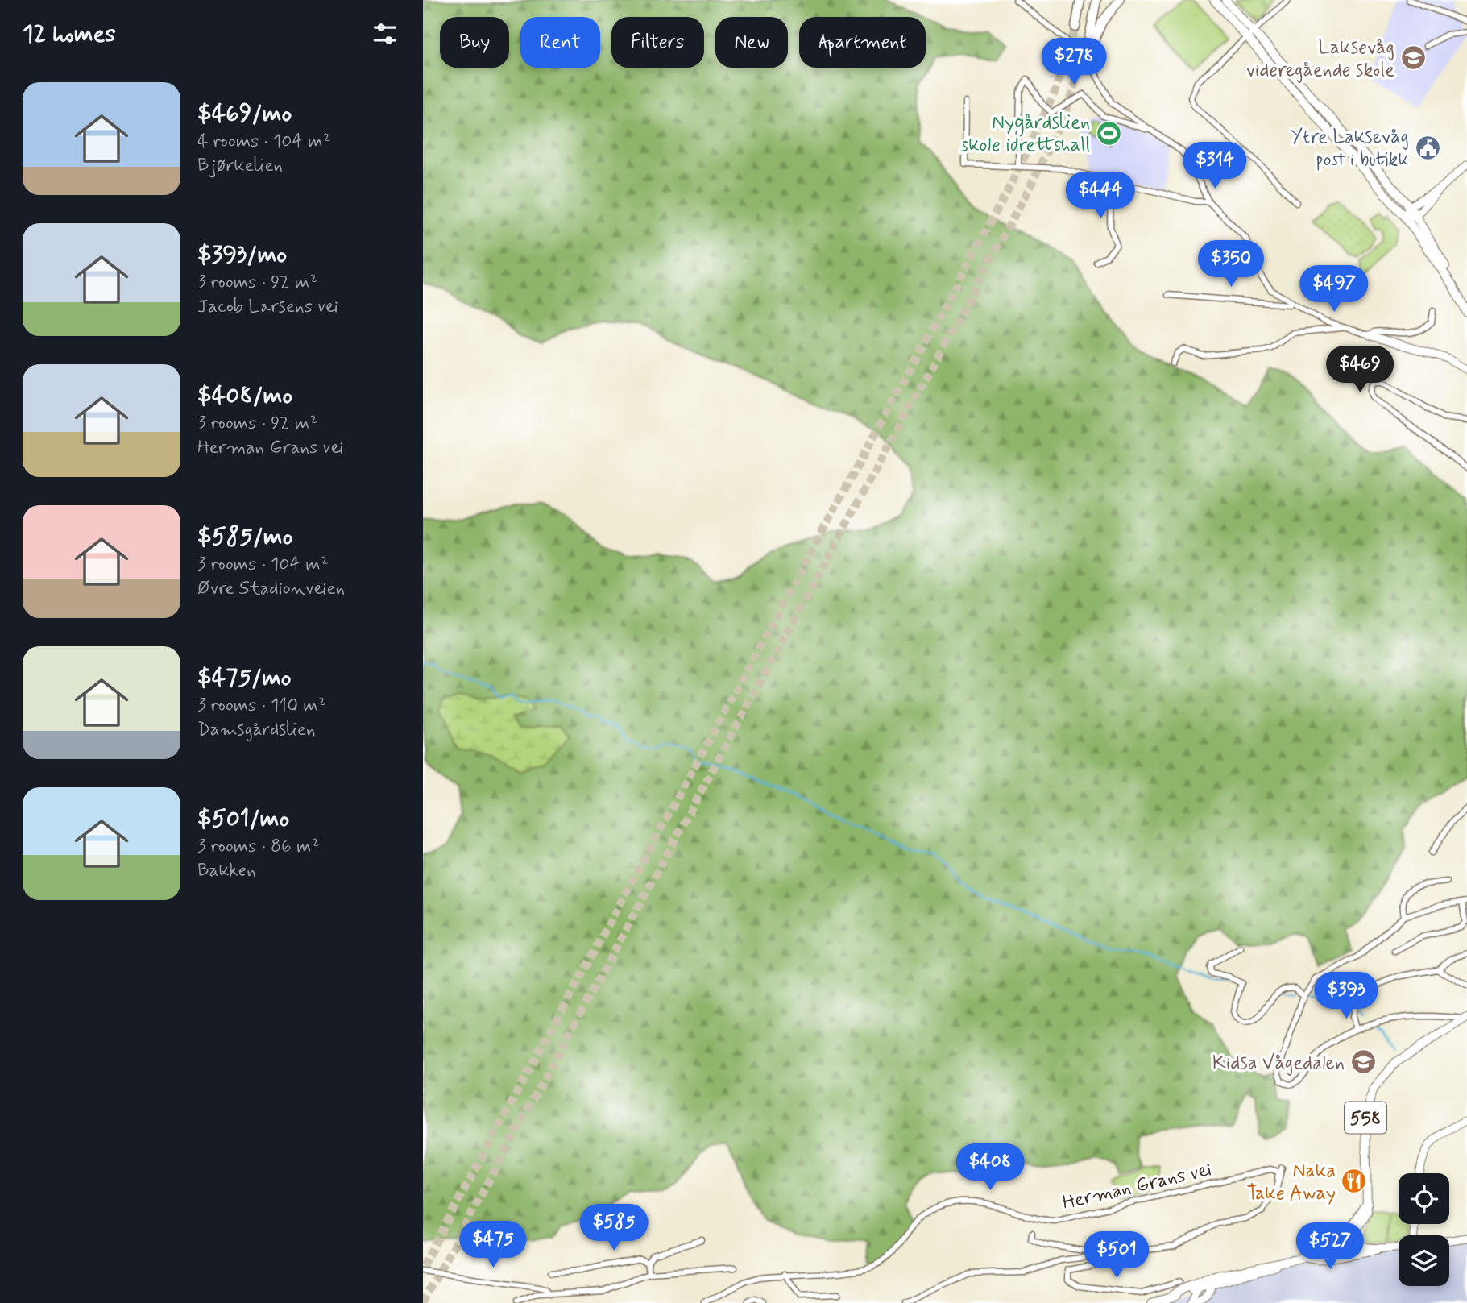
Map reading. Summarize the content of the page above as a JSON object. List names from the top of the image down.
{
  "streets": {
    "main road": ["558"],
    "street": ["Herman Grans vei"]
  },
  "places": {
    "school or university": ["Laksevåg videregående skole", "Kidsa Vågedalen"],
    "sports": ["Nygårdslien skole idrettshall"],
    "public building": ["Ytre Laksevåg post i butikk"],
    "restaurant": ["Naka Take Away"]
  },
  "page": {
    "heading": "12 homes",
    "chip": [
      "Buy",
      "Rent",
      "Filters",
      "New",
      "Apartment"
    ],
    "price": [
      "$278",
      "$314",
      "$444",
      "$350",
      "$497",
      "$469",
      "$393",
      "$408",
      "$585",
      "$475",
      "$527",
      "$501"
    ],
    "list": [
      {
        "name": "$469/mo",
        "note": "4 rooms · 104 m² · Bjørkelien"
      },
      {
        "name": "$393/mo",
        "note": "3 rooms · 92 m² · Jacob Larsens vei"
      },
      {
        "name": "$408/mo",
        "note": "3 rooms · 92 m² · Herman Grans vei"
      },
      {
        "name": "$585/mo",
        "note": "3 rooms · 104 m² · Øvre Stadionveien"
      },
      {
        "name": "$475/mo",
        "note": "3 rooms · 110 m² · Damsgårdslien"
      },
      {
        "name": "$501/mo",
        "note": "3 rooms · 86 m² · Bakken"
      }
    ]
  }
}
